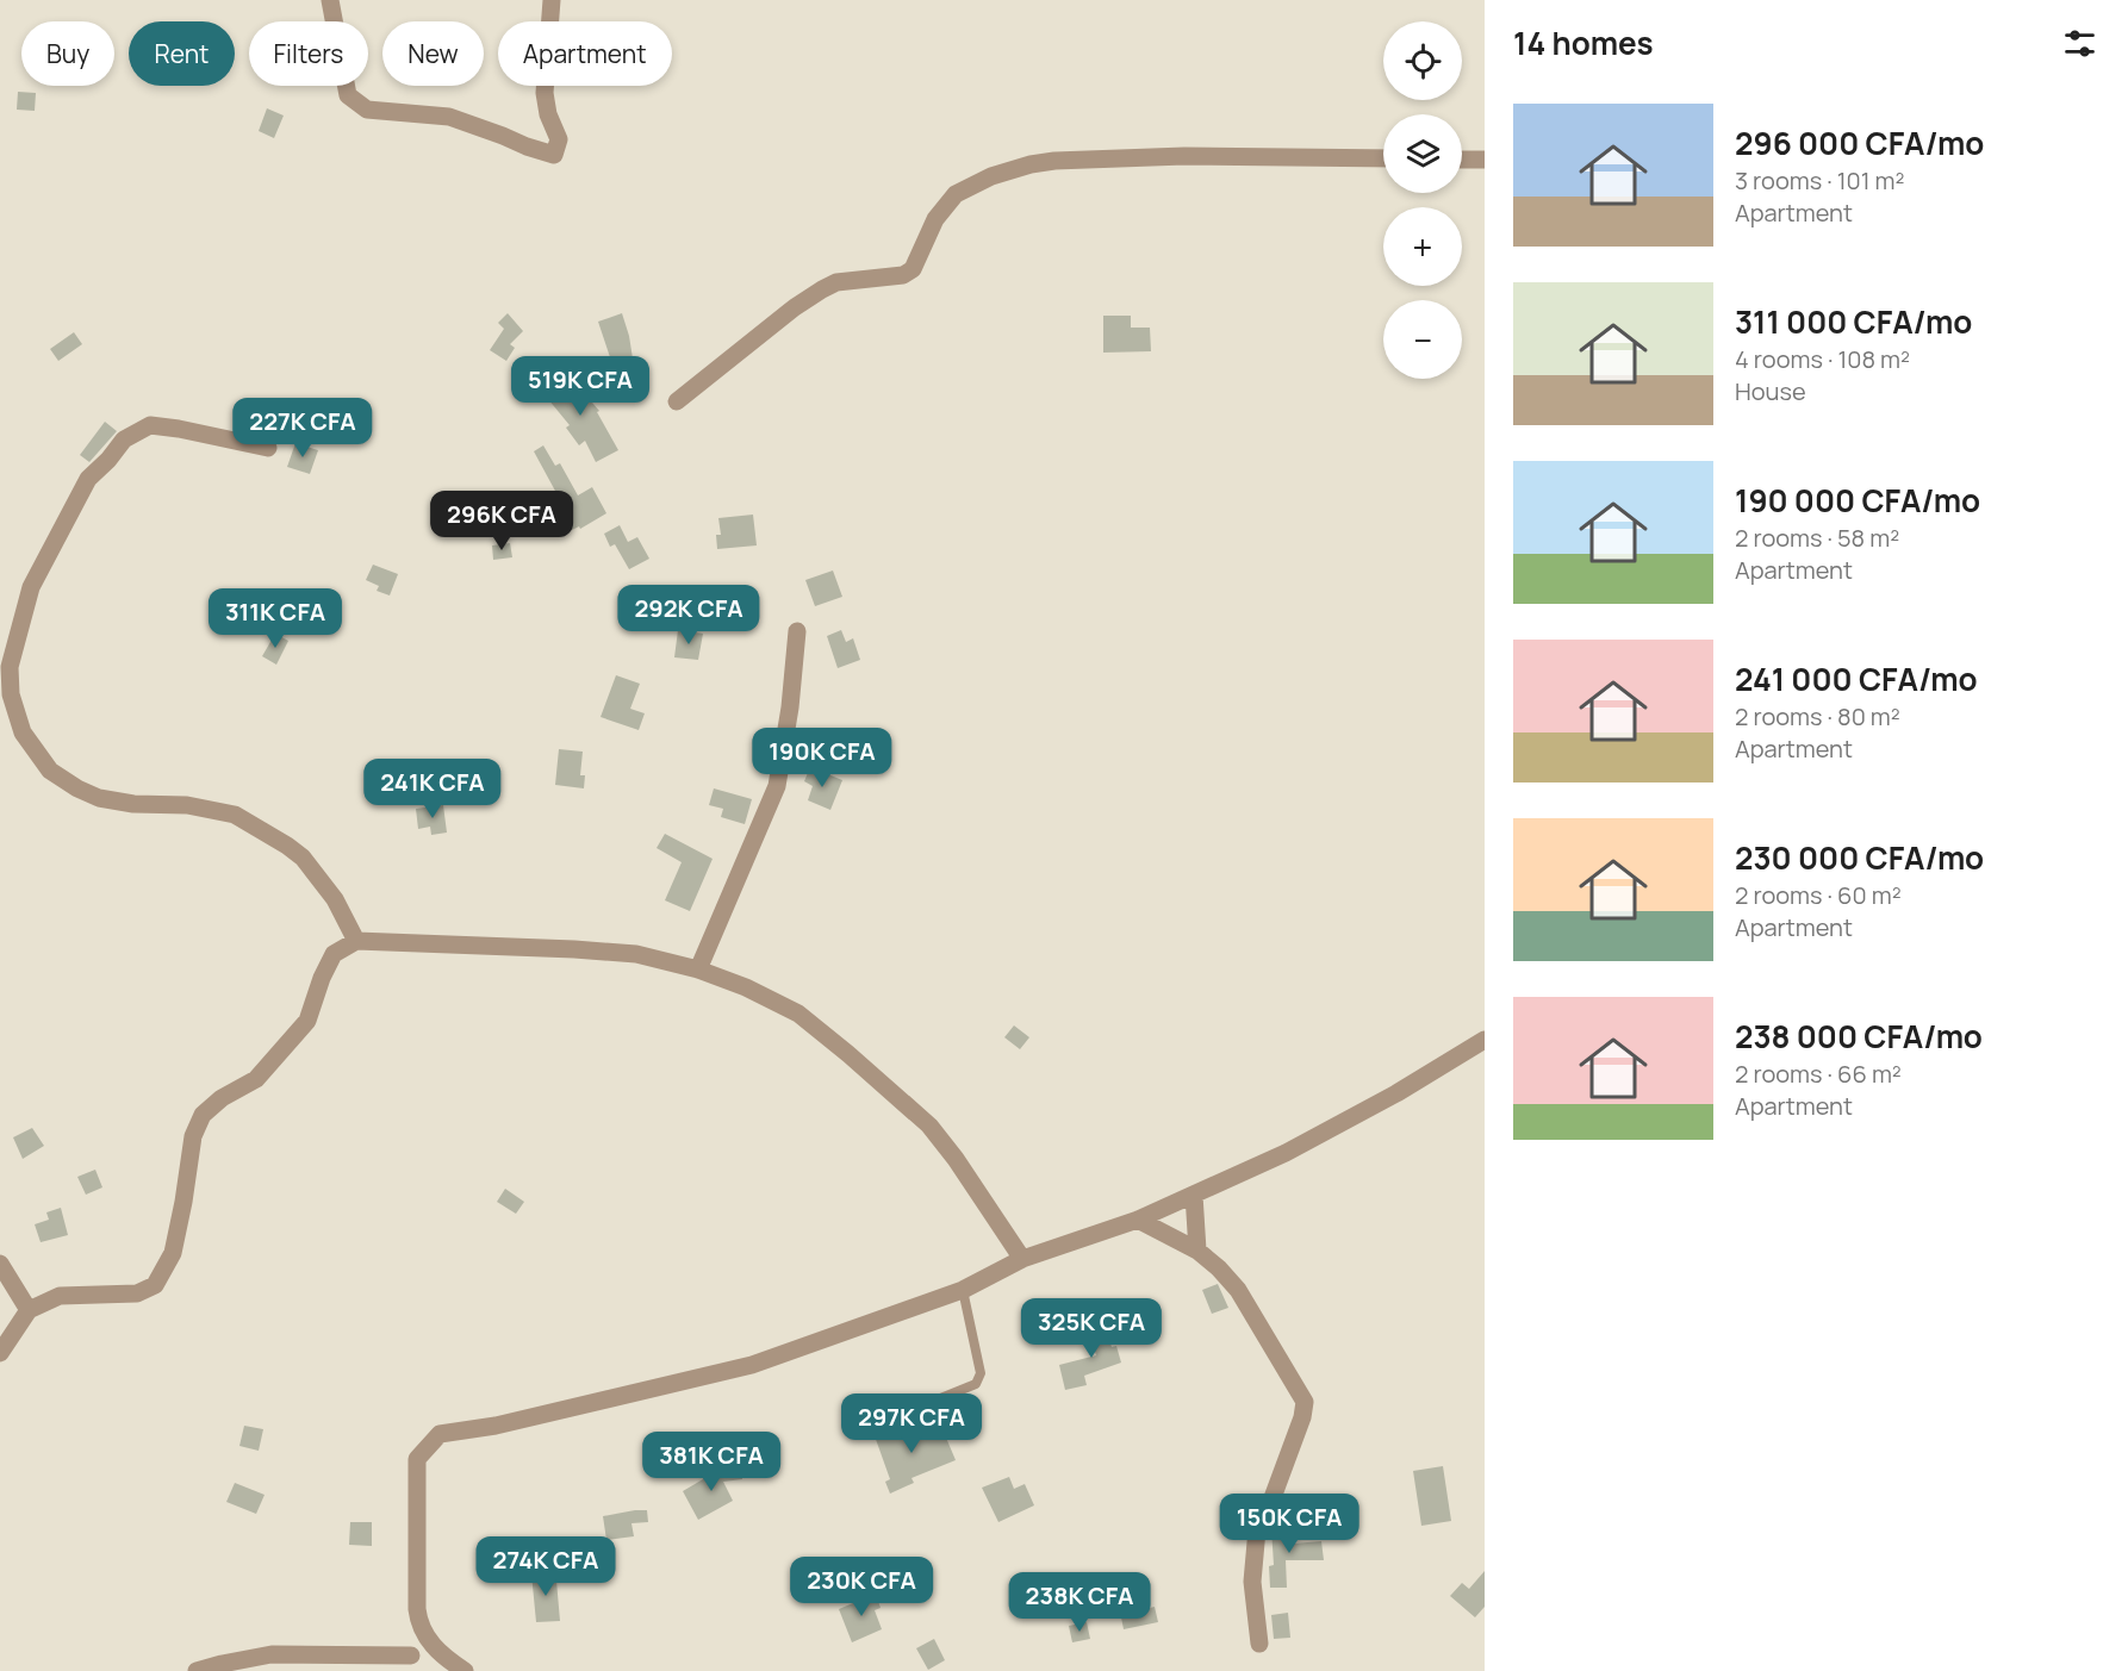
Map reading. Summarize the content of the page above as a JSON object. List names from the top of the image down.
{
  "page": {
    "heading": "14 homes",
    "map_buttons": ["+", "−"],
    "chip": [
      "Buy",
      "Rent",
      "Filters",
      "New",
      "Apartment"
    ],
    "list": [
      {
        "name": "296 000 CFA/mo",
        "note": "3 rooms · 101 m² · Apartment"
      },
      {
        "name": "311 000 CFA/mo",
        "note": "4 rooms · 108 m² · House"
      },
      {
        "name": "190 000 CFA/mo",
        "note": "2 rooms · 58 m² · Apartment"
      },
      {
        "name": "241 000 CFA/mo",
        "note": "2 rooms · 80 m² · Apartment"
      },
      {
        "name": "230 000 CFA/mo",
        "note": "2 rooms · 60 m² · Apartment"
      },
      {
        "name": "238 000 CFA/mo",
        "note": "2 rooms · 66 m² · Apartment"
      }
    ],
    "price": [
      "519K CFA",
      "227K CFA",
      "296K CFA",
      "292K CFA",
      "311K CFA",
      "190K CFA",
      "241K CFA",
      "325K CFA",
      "297K CFA",
      "381K CFA",
      "150K CFA",
      "274K CFA",
      "230K CFA",
      "238K CFA"
    ]
  }
}
